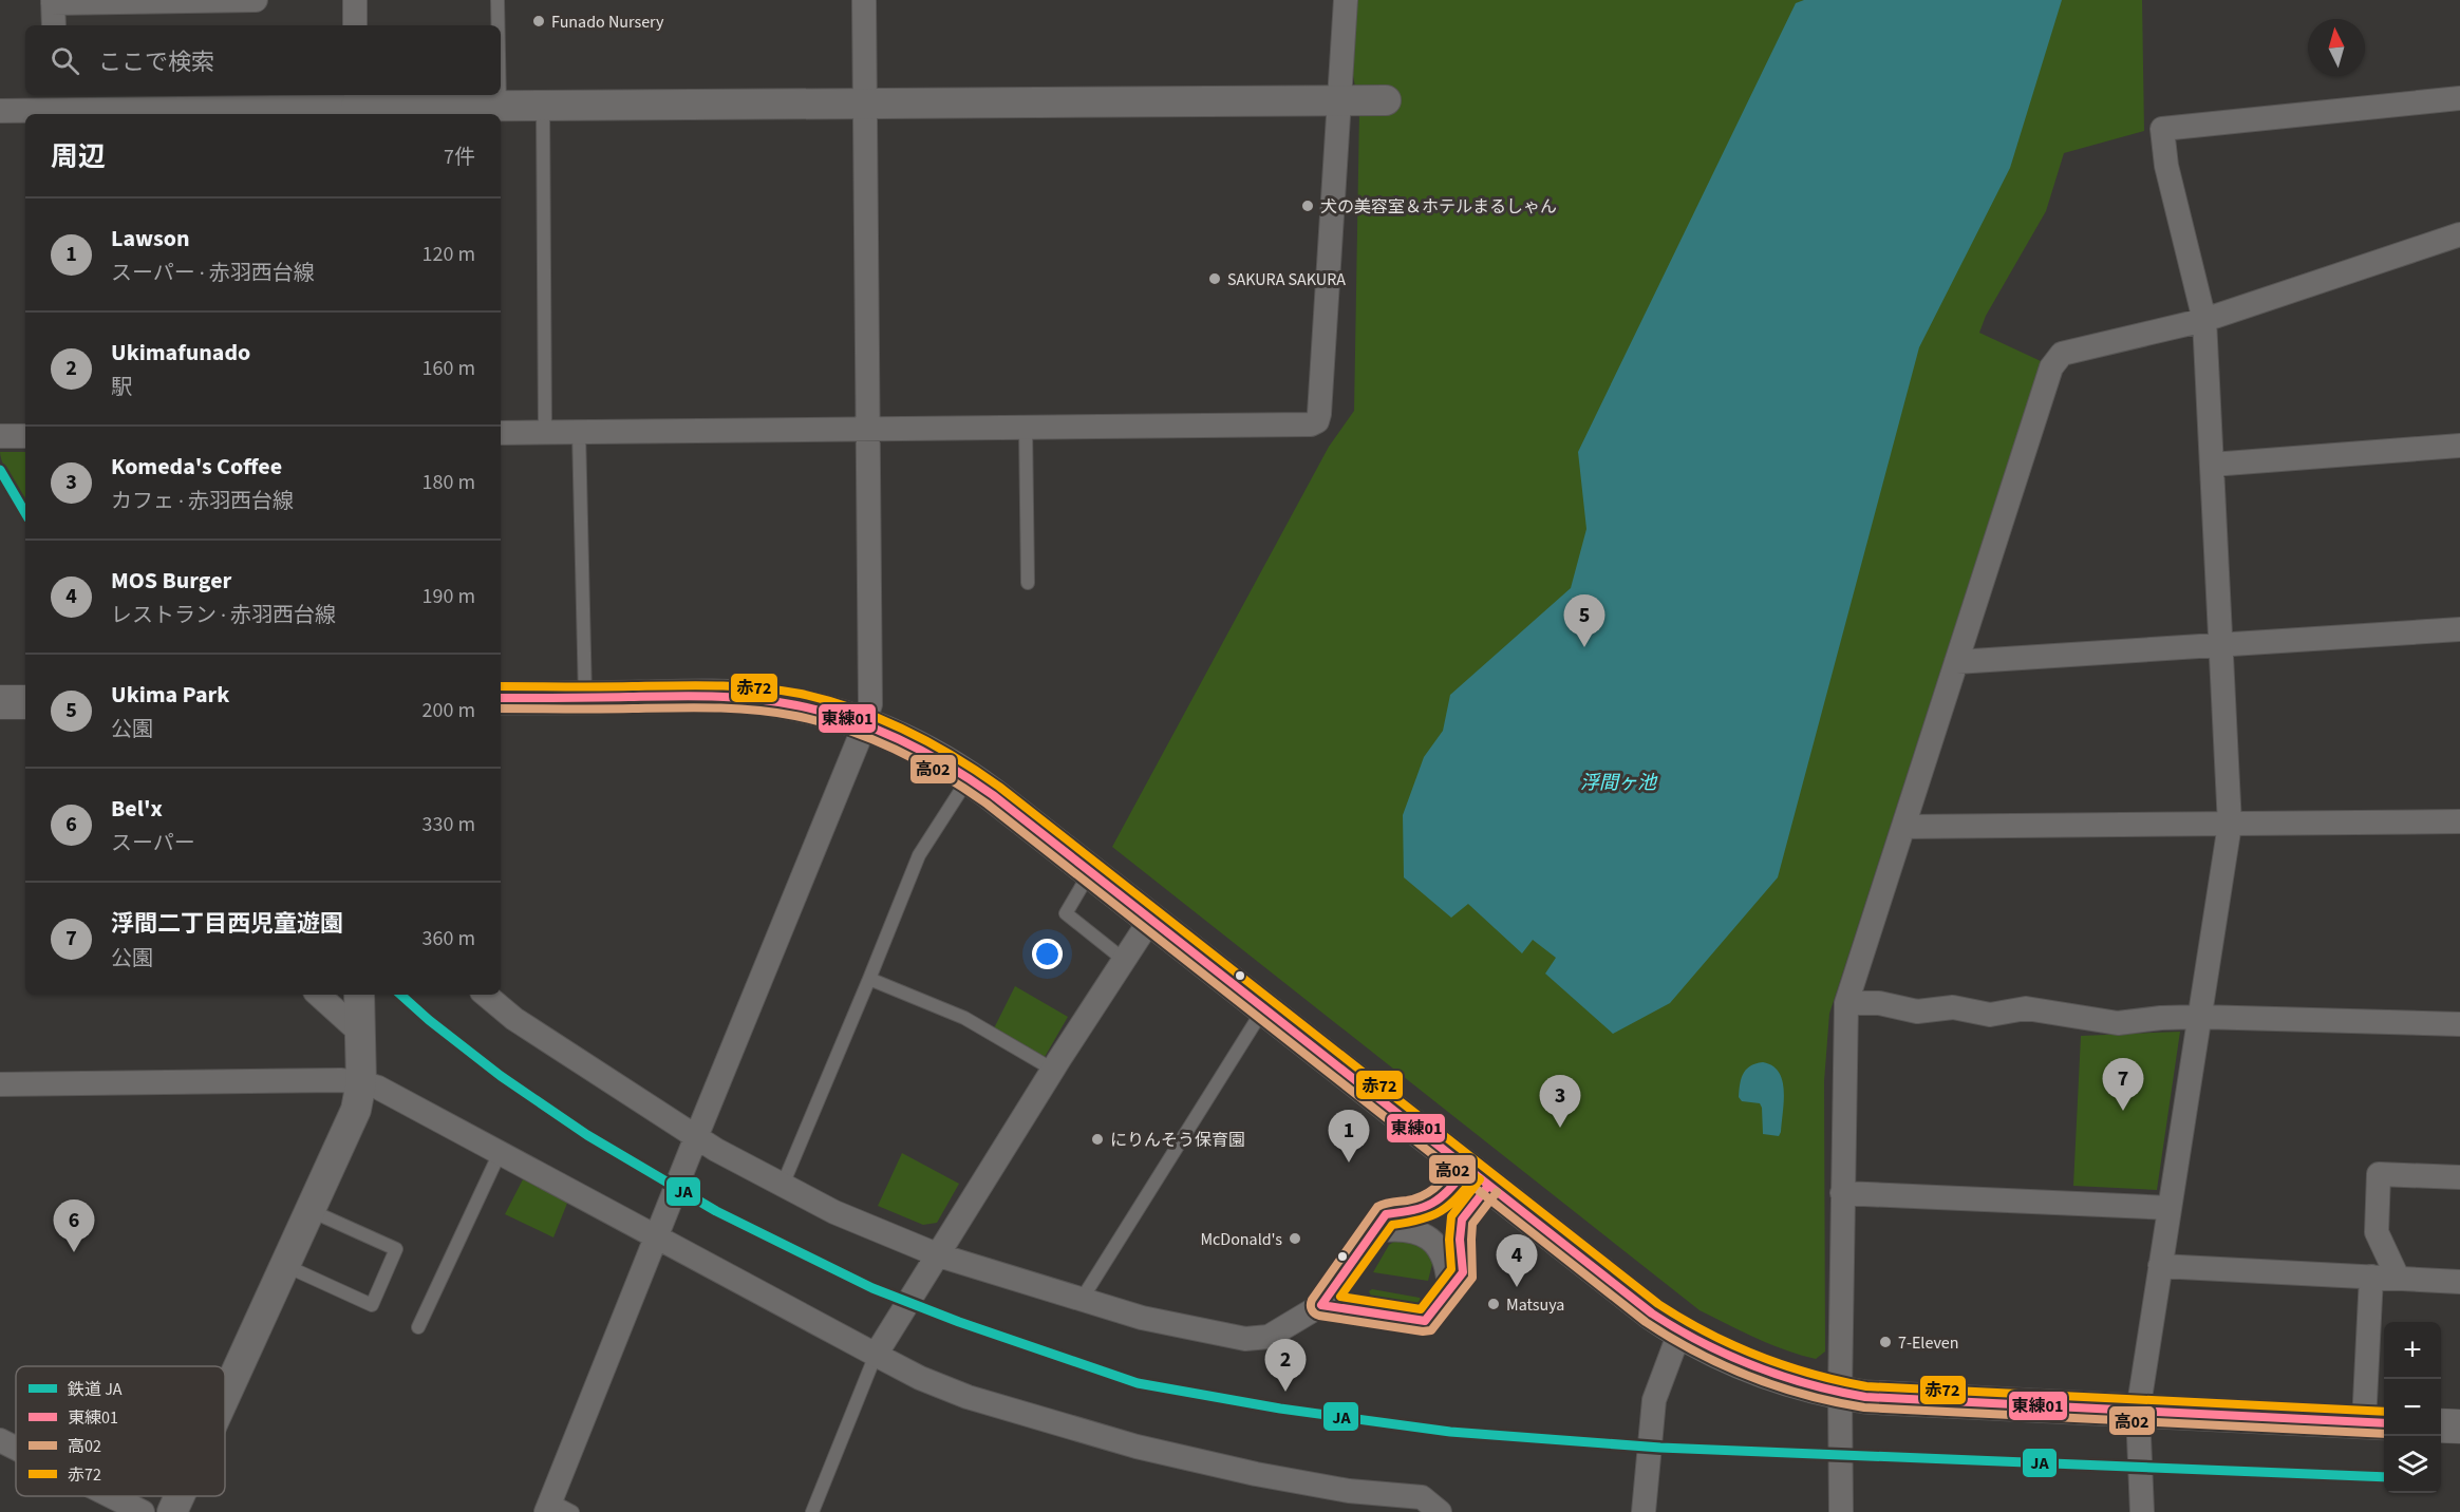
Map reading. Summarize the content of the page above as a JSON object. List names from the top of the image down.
{
  "water": ["浮間ヶ池"],
  "places": [
    "Funado Nursery",
    "犬の美容室＆ホテルまるしゃん",
    "SAKURA SAKURA",
    "にりんそう保育園",
    "McDonald's",
    "Matsuya",
    "7-Eleven"
  ],
  "lines": [
    "rail line JA",
    "transit line 赤72",
    "transit line 東練01",
    "transit line 高02"
  ],
  "legend": [
    "鉄道 JA",
    "東練01",
    "高02",
    "赤72"
  ],
  "north": "top",
  "page": {
    "search": "ここで検索",
    "heading": ["周辺", "7件"],
    "list": [
      {
        "mark": "1",
        "name": "Lawson",
        "note": "スーパー · 赤羽西台線",
        "value": "120 m"
      },
      {
        "mark": "2",
        "name": "Ukimafunado",
        "note": "駅",
        "value": "160 m"
      },
      {
        "mark": "3",
        "name": "Komeda's Coffee",
        "note": "カフェ · 赤羽西台線",
        "value": "180 m"
      },
      {
        "mark": "4",
        "name": "MOS Burger",
        "note": "レストラン · 赤羽西台線",
        "value": "190 m"
      },
      {
        "mark": "5",
        "name": "Ukima Park",
        "note": "公園",
        "value": "200 m"
      },
      {
        "mark": "6",
        "name": "Bel'x",
        "note": "スーパー",
        "value": "330 m"
      },
      {
        "mark": "7",
        "name": "浮間二丁目西児童遊園",
        "note": "公園",
        "value": "360 m"
      }
    ],
    "pins": [
      "5",
      "7",
      "3",
      "1",
      "6",
      "4",
      "2"
    ],
    "map_buttons": ["+", "−"]
  }
}
